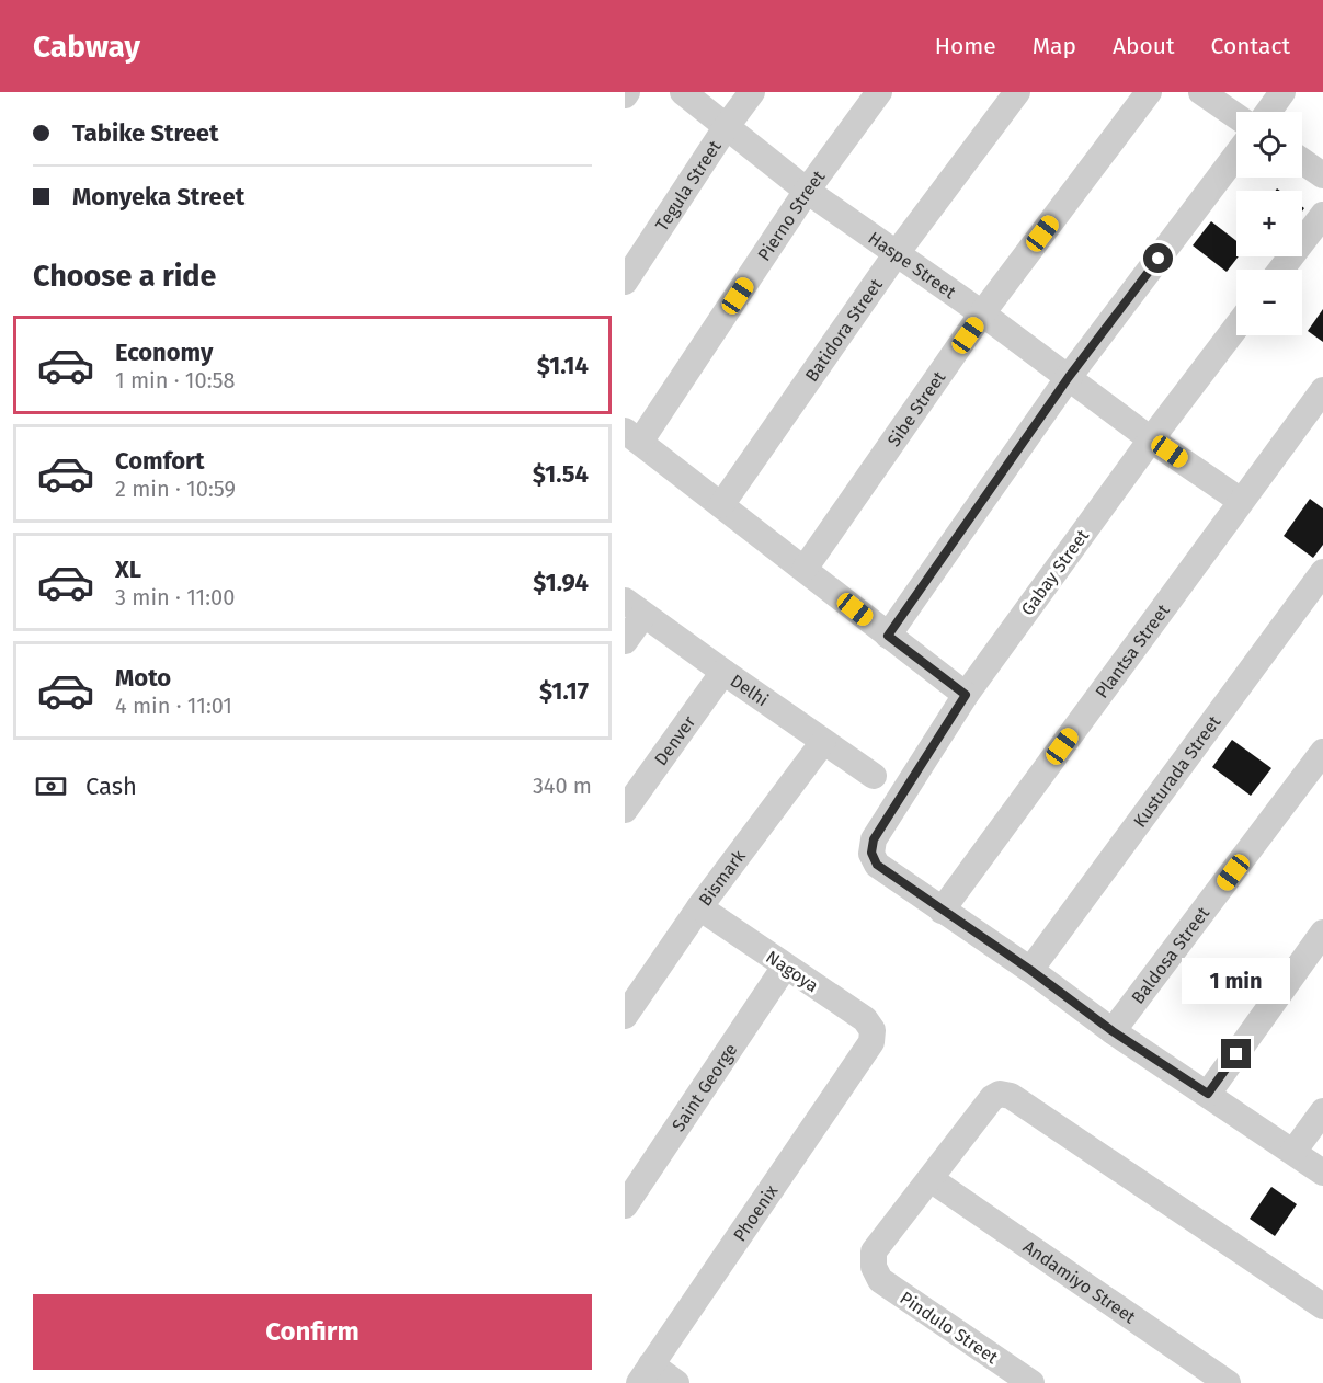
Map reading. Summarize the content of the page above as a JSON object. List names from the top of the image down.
{
  "streets": {
    "street": [
      "Tegula Street",
      "Pierno Street",
      "Haspe Street",
      "Batidora Street",
      "Sibe Street",
      "Gabay Street",
      "Plantsa Street",
      "Delhi",
      "Denver",
      "Kusturada Street",
      "Bismark",
      "Baldosa Street",
      "Nagoya",
      "Saint George",
      "Phoenix",
      "Andamiyo Street",
      "Pindulo Street"
    ]
  },
  "crossings": [
    ["Tegula Street", "Haspe Street"],
    ["Pierno Street", "Haspe Street"],
    ["Haspe Street", "Batidora Street"],
    ["Haspe Street", "Sibe Street"],
    ["Haspe Street", "Gabay Street"],
    ["Haspe Street", "Plantsa Street"],
    ["Gabay Street", "Plantsa Street"],
    ["Delhi", "Denver"],
    ["Delhi", "Bismark"],
    ["Bismark", "Nagoya"],
    ["Nagoya", "Saint George"],
    ["Nagoya", "Phoenix"],
    ["Andamiyo Street", "Pindulo Street"]
  ],
  "page": {
    "header": "Cabway",
    "nav": [
      "Home",
      "Map",
      "About",
      "Contact"
    ],
    "banner": ["Tabike Street", "Monyeka Street"],
    "map_buttons": ["+", "−"],
    "heading": "Choose a ride",
    "list": [
      {
        "name": "Economy",
        "note": "1 min · 10:58",
        "value": "$1.14"
      },
      {
        "name": "Comfort",
        "note": "2 min · 10:59",
        "value": "$1.54"
      },
      {
        "name": "XL",
        "note": "3 min · 11:00",
        "value": "$1.94"
      },
      {
        "name": "Moto",
        "note": "4 min · 11:01",
        "value": "$1.17"
      }
    ],
    "pay": ["Cash", "340 m"],
    "bubble": "1 min",
    "buttons": "Confirm"
  }
}
